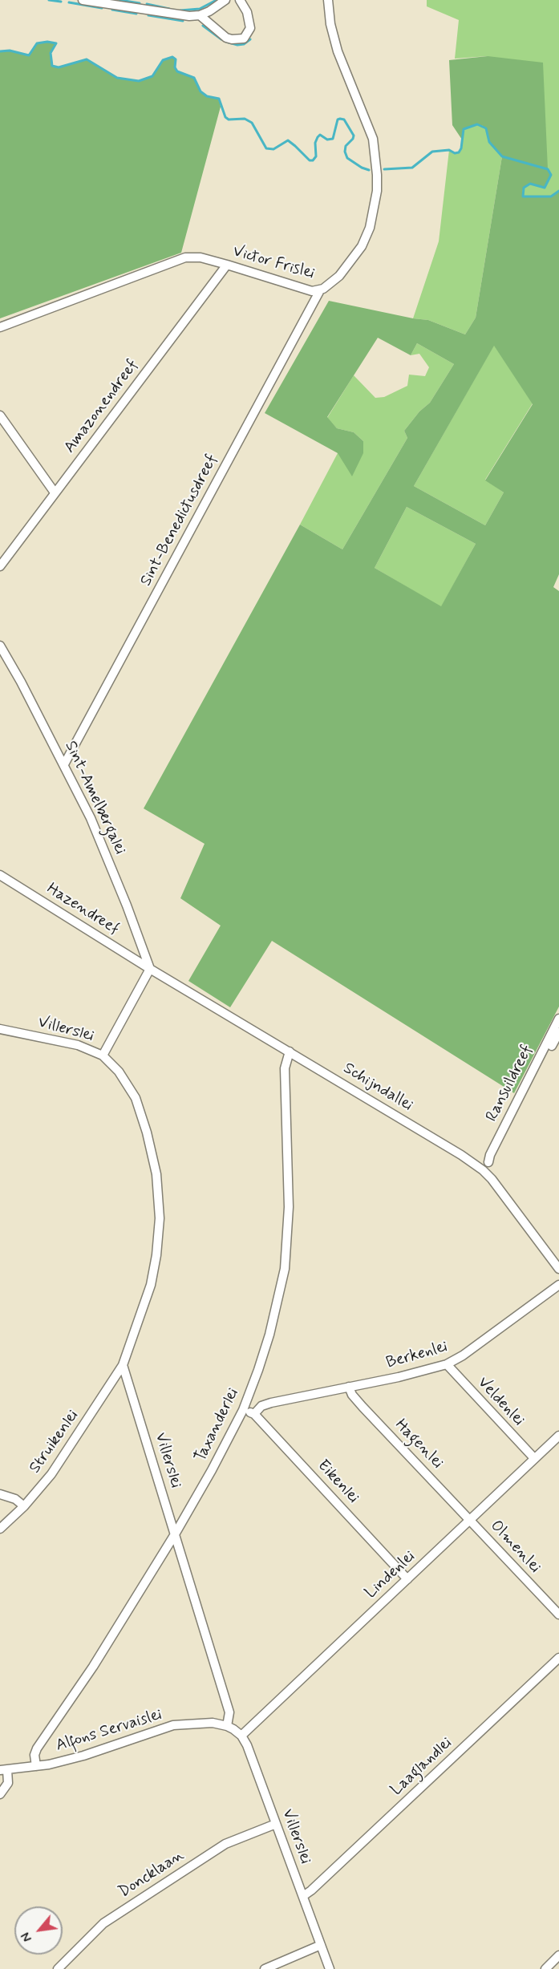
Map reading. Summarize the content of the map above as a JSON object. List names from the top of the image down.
{
  "streets": {
    "street": [
      "Victor Frislei",
      "Amazonendreef",
      "Sint-Benedictusdreef",
      "Sint-Amelbergalei",
      "Hazendreef",
      "Villerslei",
      "Ransuildreef",
      "Schijndallei",
      "Berkenlei",
      "Veldenlei",
      "Taxanderlei",
      "Struikenlei",
      "Hagenlei",
      "Eikenlei",
      "Olmenlei",
      "Lindenlei",
      "Alfons Servaislei",
      "Laaglandlei",
      "Doncklaan"
    ]
  },
  "crossings": [
    ["Victor Frislei", "Amazonendreef"],
    ["Victor Frislei", "Sint-Benedictusdreef"],
    ["Sint-Benedictusdreef", "Sint-Amelbergalei"],
    ["Sint-Amelbergalei", "Hazendreef"],
    ["Sint-Amelbergalei", "Schijndallei"],
    ["Hazendreef", "Schijndallei"],
    ["Villerslei", "Taxanderlei"],
    ["Villerslei", "Struikenlei"],
    ["Villerslei", "Lindenlei"],
    ["Villerslei", "Alfons Servaislei"],
    ["Villerslei", "Laaglandlei"],
    ["Villerslei", "Doncklaan"],
    ["Ransuildreef", "Schijndallei"],
    ["Schijndallei", "Taxanderlei"],
    ["Berkenlei", "Veldenlei"],
    ["Berkenlei", "Hagenlei"],
    ["Veldenlei", "Lindenlei"],
    ["Taxanderlei", "Eikenlei"],
    ["Taxanderlei", "Alfons Servaislei"],
    ["Hagenlei", "Olmenlei"],
    ["Hagenlei", "Lindenlei"],
    ["Eikenlei", "Lindenlei"],
    ["Olmenlei", "Lindenlei"]
  ],
  "north": "bottom left"
}
